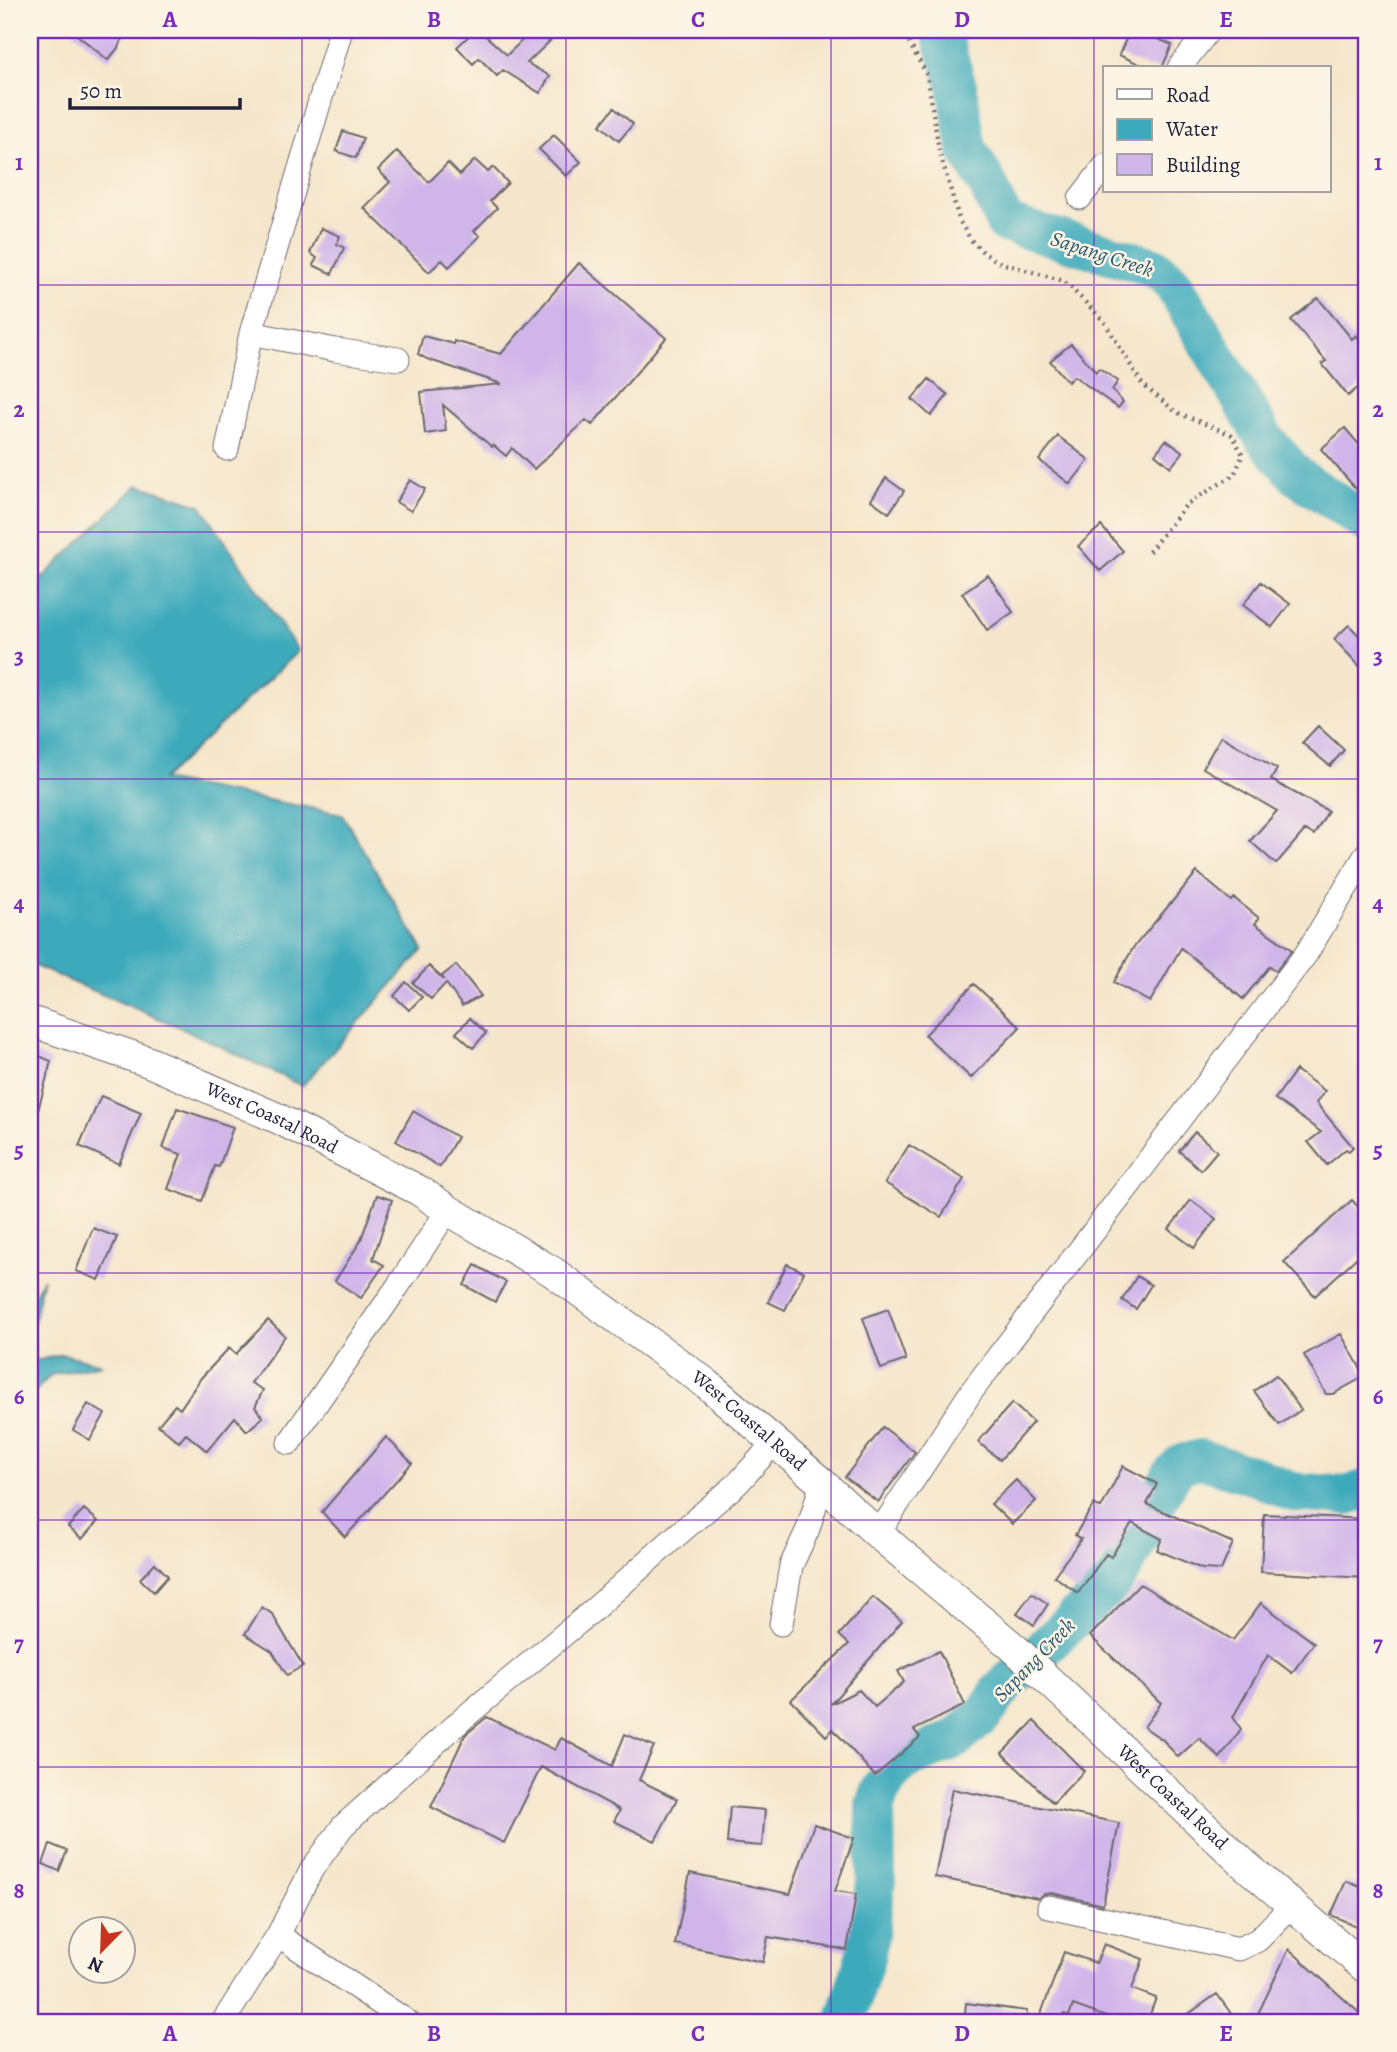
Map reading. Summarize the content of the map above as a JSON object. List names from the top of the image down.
{
  "streets": {
    "main road": ["West Coastal Road"]
  },
  "water": ["Sapang Creek"],
  "legend": ["Road", "Water", "Building"],
  "scale_bar": "50 m",
  "north": "bottom left",
  "grid": {
    "columns": [
      "A",
      "B",
      "C",
      "D",
      "E"
    ],
    "rows": [
      "1",
      "2",
      "3",
      "4",
      "5",
      "6",
      "7",
      "8"
    ]
  }
}
